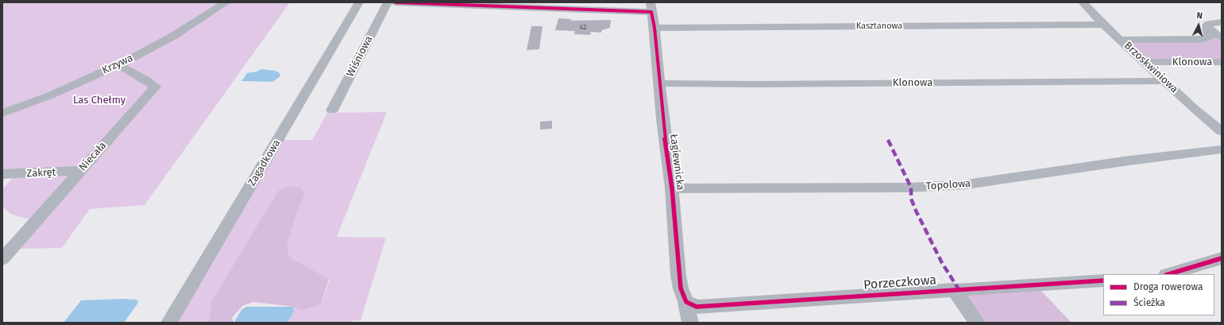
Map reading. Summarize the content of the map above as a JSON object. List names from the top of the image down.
{
  "streets": {
    "street": [
      "Kasztanowa",
      "Wiśniowa",
      "Klonowa",
      "Krzywa",
      "Brzoskwiniowa",
      "Niecała",
      "Łagiewnicka",
      "Zagadkowa",
      "Zakręt",
      "Topolowa",
      "Porzeczkowa"
    ]
  },
  "crossings": [
    ["Kasztanowa", "Brzoskwiniowa"],
    ["Kasztanowa", "Łagiewnicka"],
    ["Klonowa", "Brzoskwiniowa"],
    ["Klonowa", "Łagiewnicka"],
    ["Krzywa", "Niecała"],
    ["Niecała", "Zakręt"],
    ["Łagiewnicka", "Topolowa"],
    ["Łagiewnicka", "Porzeczkowa"]
  ],
  "parks": ["Las Chełmy"],
  "house_numbers": ["42"],
  "legend": ["Droga rowerowa", "Ścieżka"],
  "north": "top"
}
